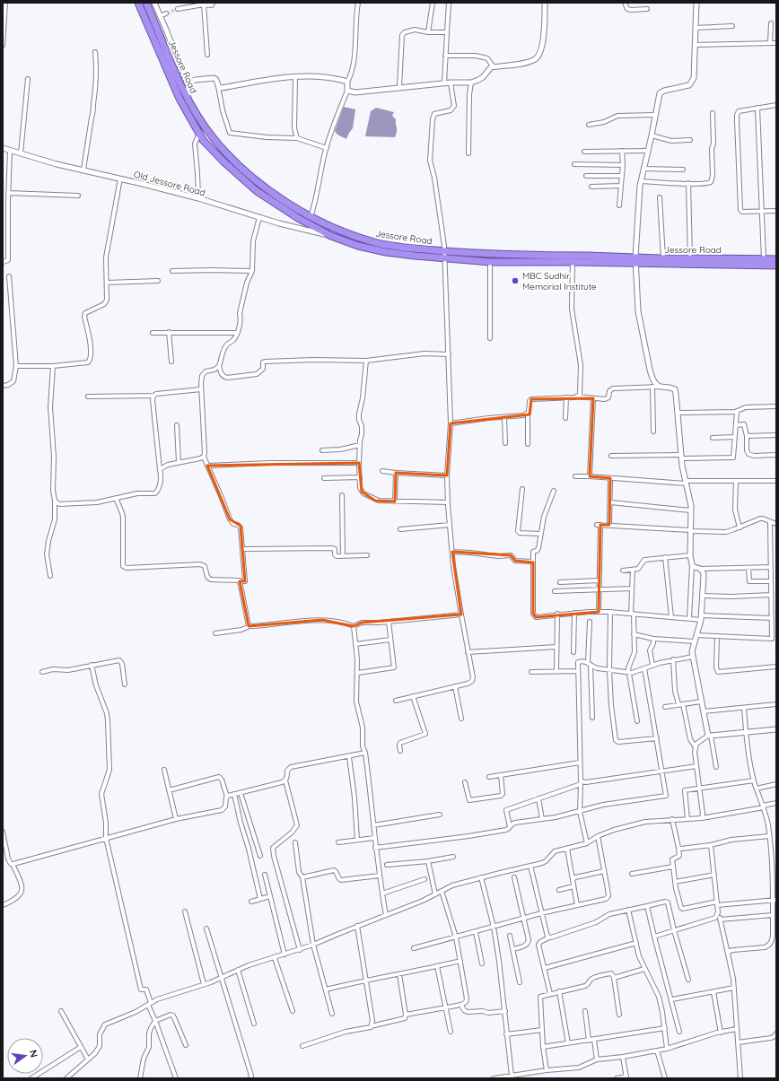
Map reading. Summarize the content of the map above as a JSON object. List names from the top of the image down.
{
  "streets": {
    "highway": ["Jessore Road"],
    "street": ["Old Jessore Road"]
  },
  "crossings": [
    ["Jessore Road", "Old Jessore Road"]
  ],
  "places": ["MBC Sudhir Memorial Institute"],
  "north": "right"
}
